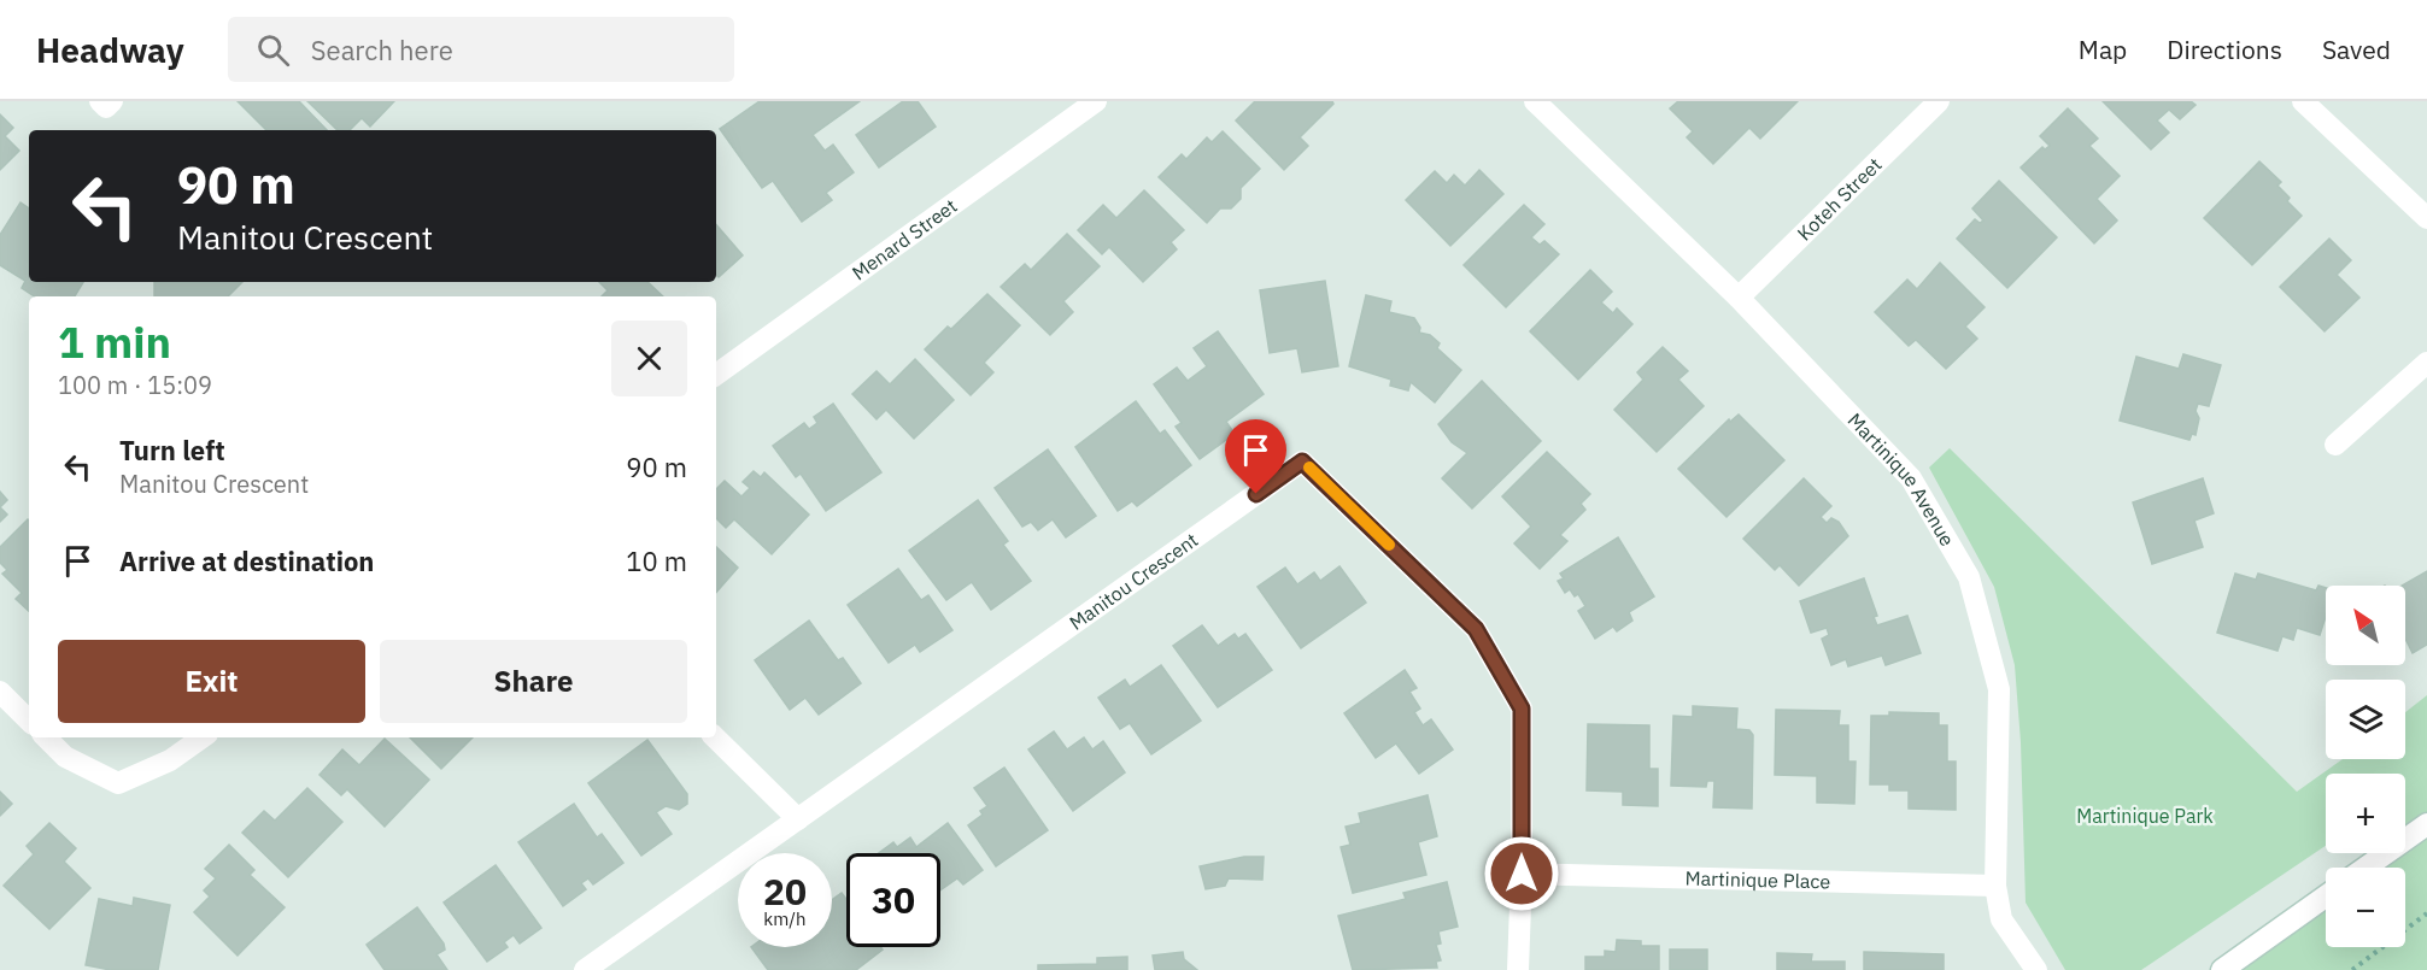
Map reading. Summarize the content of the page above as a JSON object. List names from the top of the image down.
{
  "streets": {
    "street": [
      "Koteh Street",
      "Menard Street",
      "Martinique Avenue",
      "Manitou Crescent",
      "Martinique Place"
    ]
  },
  "crossings": [
    ["Koteh Street", "Martinique Avenue"],
    ["Martinique Avenue", "Martinique Place"],
    ["Manitou Crescent", "Martinique Place"]
  ],
  "parks": ["Martinique Park"],
  "north": "top left",
  "page": {
    "header": "Headway",
    "search": "Search here",
    "nav": ["Map", "Directions", "Saved"],
    "turn": ["90 m", "Manitou Crescent"],
    "heading": ["1 min", "100 m · 15:09"],
    "list": [
      {
        "name": "Turn left",
        "note": "Manitou Crescent",
        "value": "90 m"
      },
      {
        "name": "Arrive at destination",
        "value": "10 m"
      }
    ],
    "map_buttons": ["+", "−"],
    "buttons": ["Exit", "Share"],
    "speed": "20 km/h",
    "limit": "30"
  }
}
